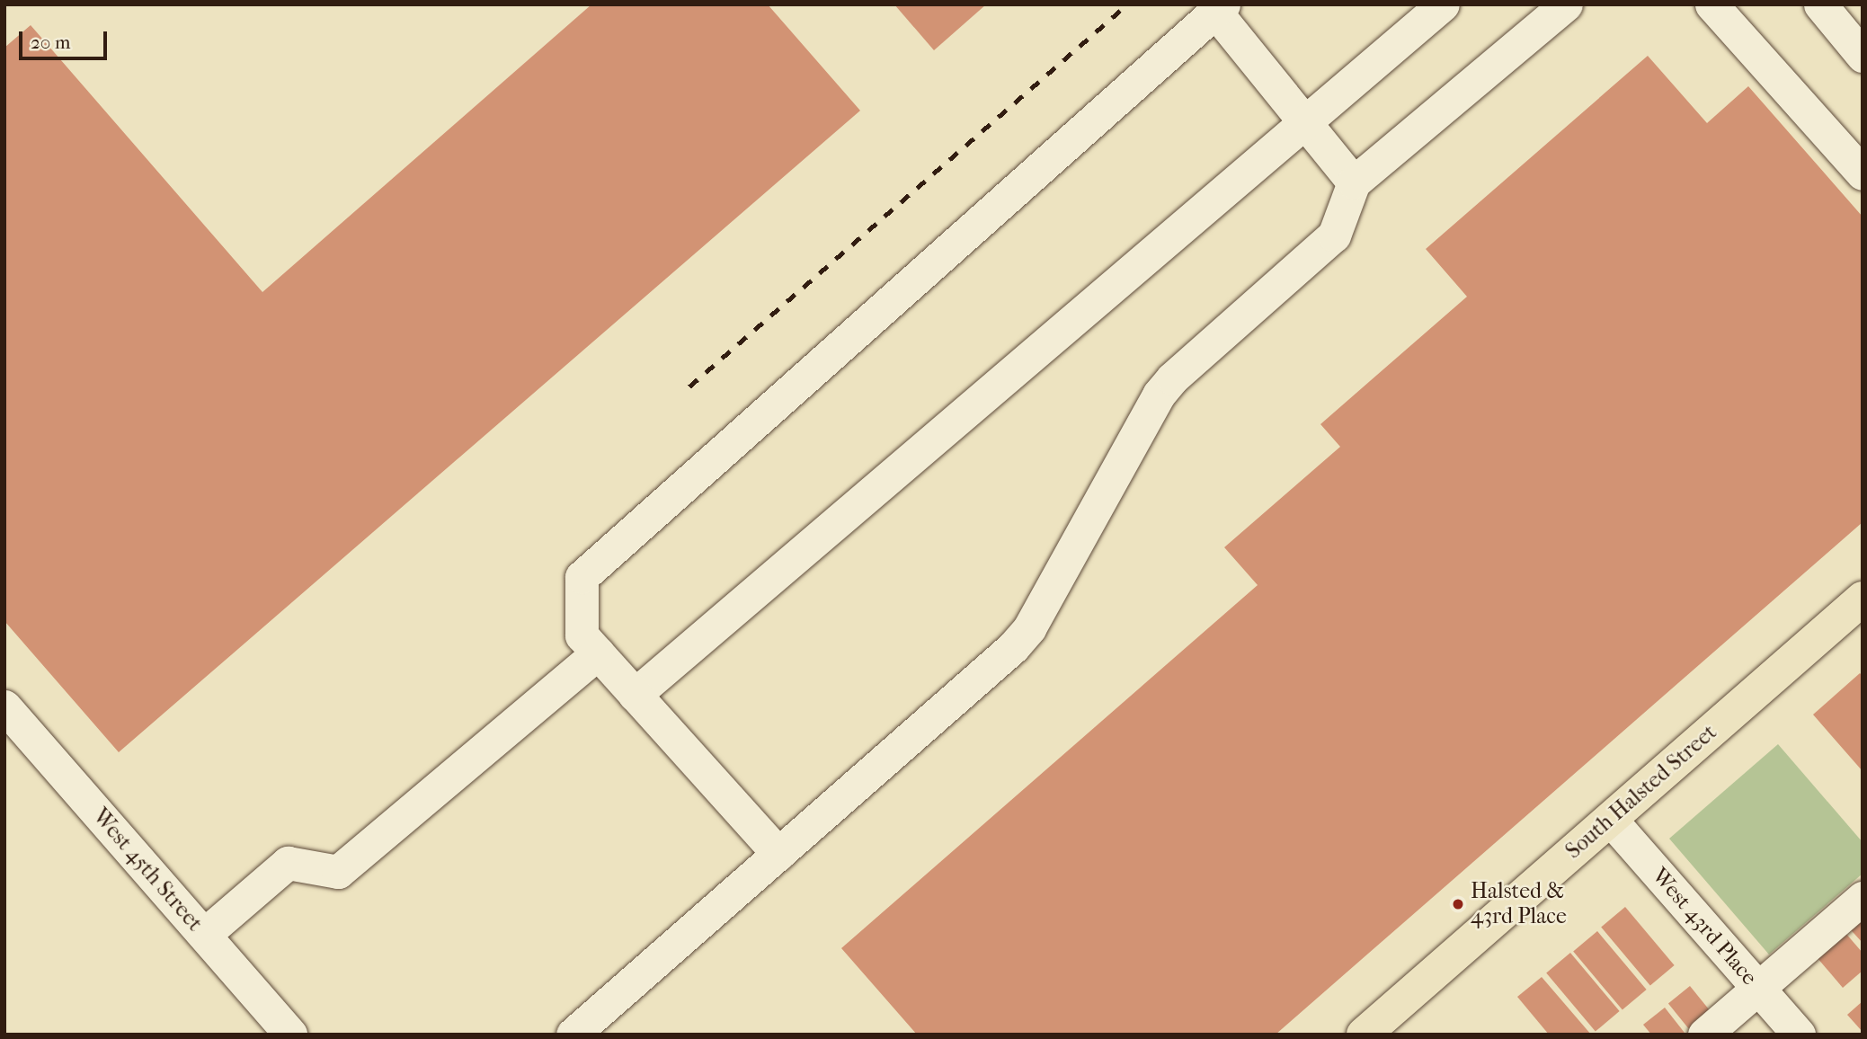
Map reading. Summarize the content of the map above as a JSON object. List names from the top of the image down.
{
  "streets": {
    "main road": ["South Halsted Street"],
    "street": ["West 45th Street", "West 43rd Place"]
  },
  "crossings": [
    ["South Halsted Street", "West 43rd Place"]
  ],
  "places": ["Halsted & 43rd Place"],
  "scale_bar": "20 m"
}
